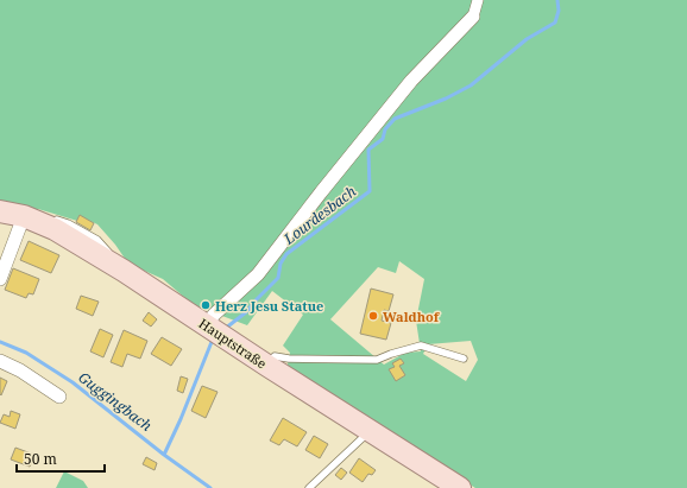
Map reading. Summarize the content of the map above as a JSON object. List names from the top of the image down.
{
  "streets": {
    "main road": ["Hauptstraße"]
  },
  "water": ["Lourdesbach", "Guggingbach"],
  "places": ["Herz Jesu Statue", "Waldhof"],
  "scale_bar": "50 m"
}
